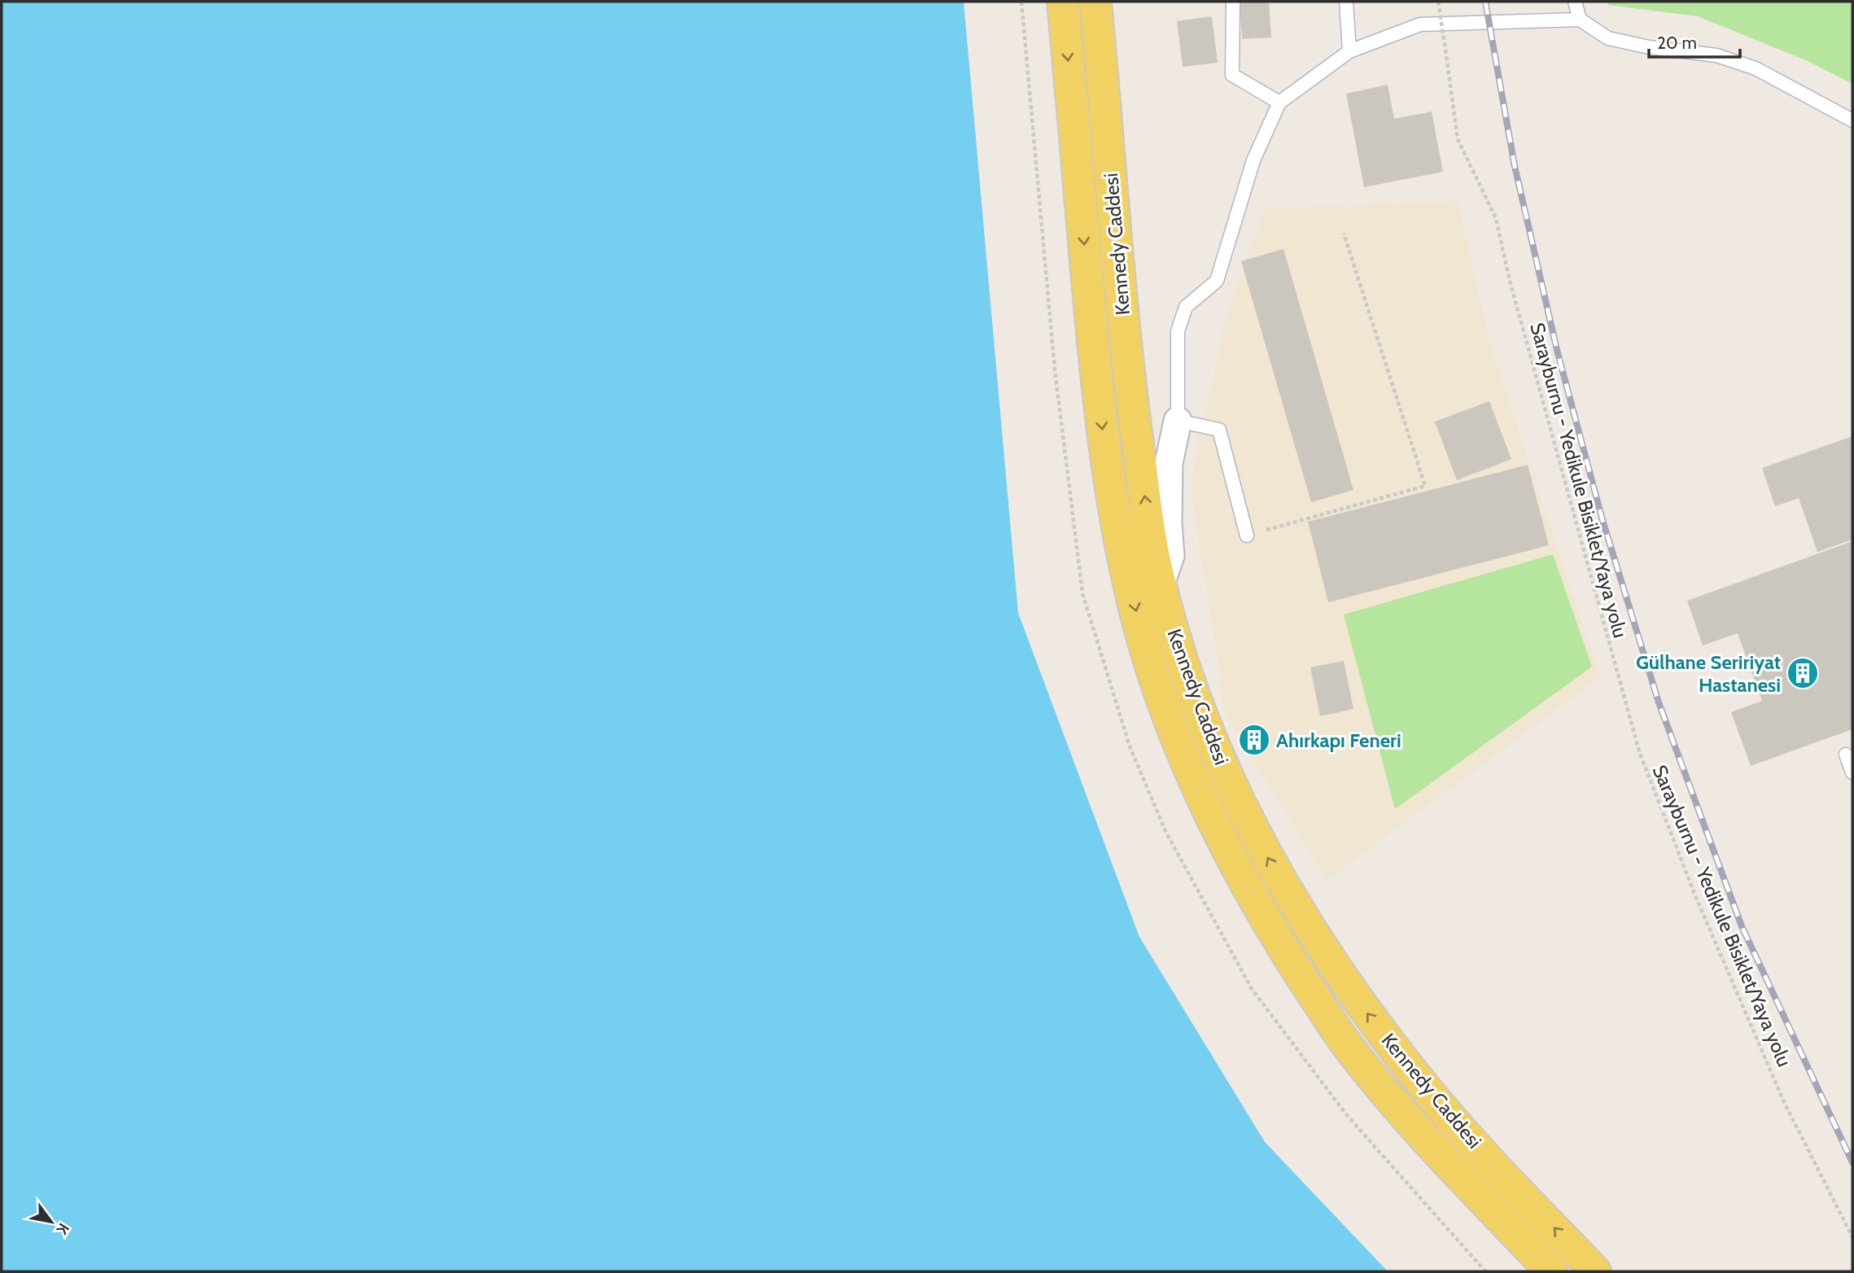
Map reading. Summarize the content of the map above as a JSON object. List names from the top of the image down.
{
  "streets": {
    "main road": ["Kennedy Caddesi"],
    "path": ["Sarayburnu - Yedikule Bisiklet/Yaya yolu"]
  },
  "places": {
    "building": ["Gülhane Seririyat Hastanesi", "Ahırkapı Feneri"]
  },
  "scale_bar": "20 m",
  "north": "bottom right"
}
